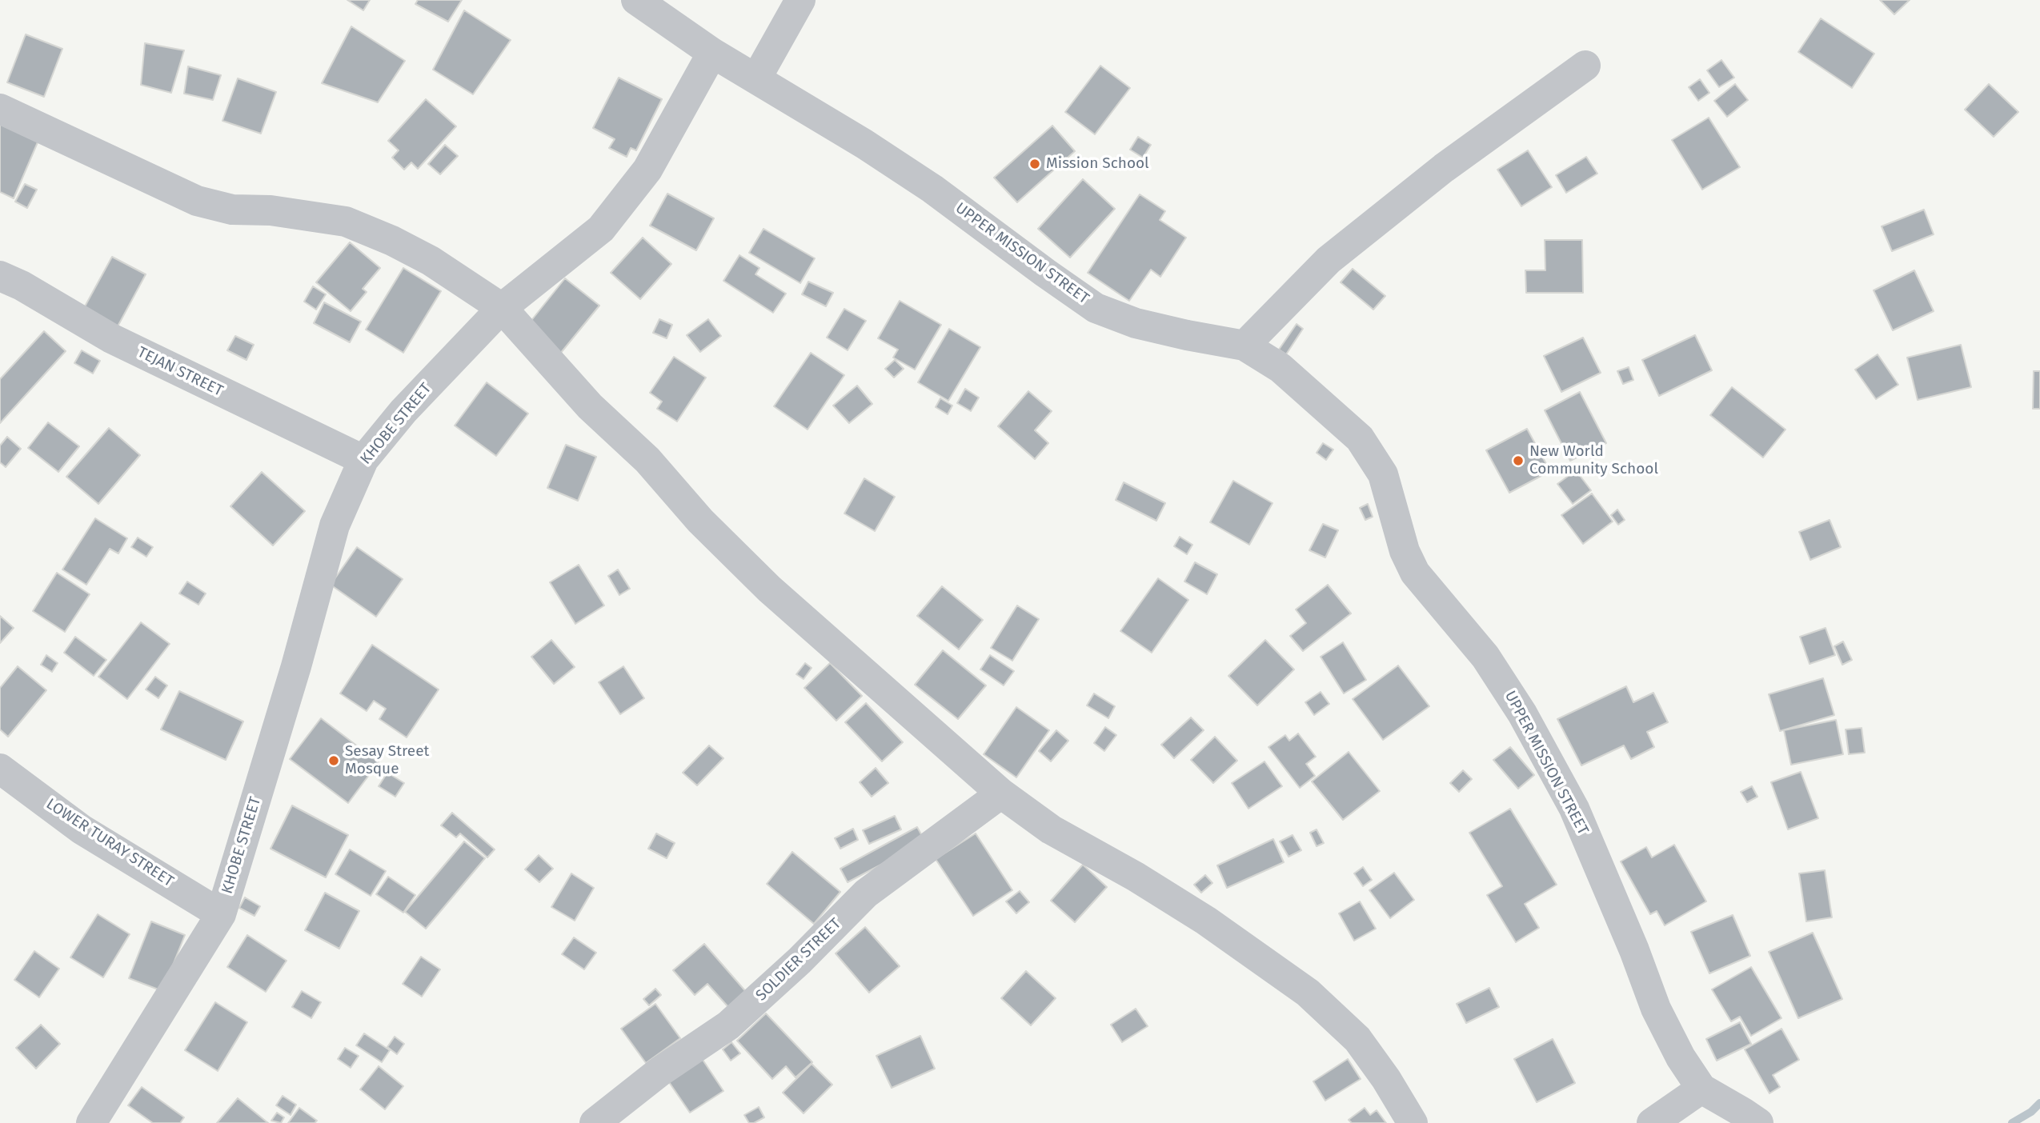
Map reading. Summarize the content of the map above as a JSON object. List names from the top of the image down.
{
  "streets": {
    "street": [
      "UPPER MISSION STREET",
      "TEJAN STREET",
      "KHOBE STREET",
      "LOWER TURAY STREET",
      "SOLDIER STREET"
    ]
  },
  "crossings": [
    ["UPPER MISSION STREET", "KHOBE STREET"],
    ["TEJAN STREET", "KHOBE STREET"],
    ["KHOBE STREET", "LOWER TURAY STREET"]
  ],
  "places": ["Mission School", "New World Community School", "Sesay Street Mosque"]
}
